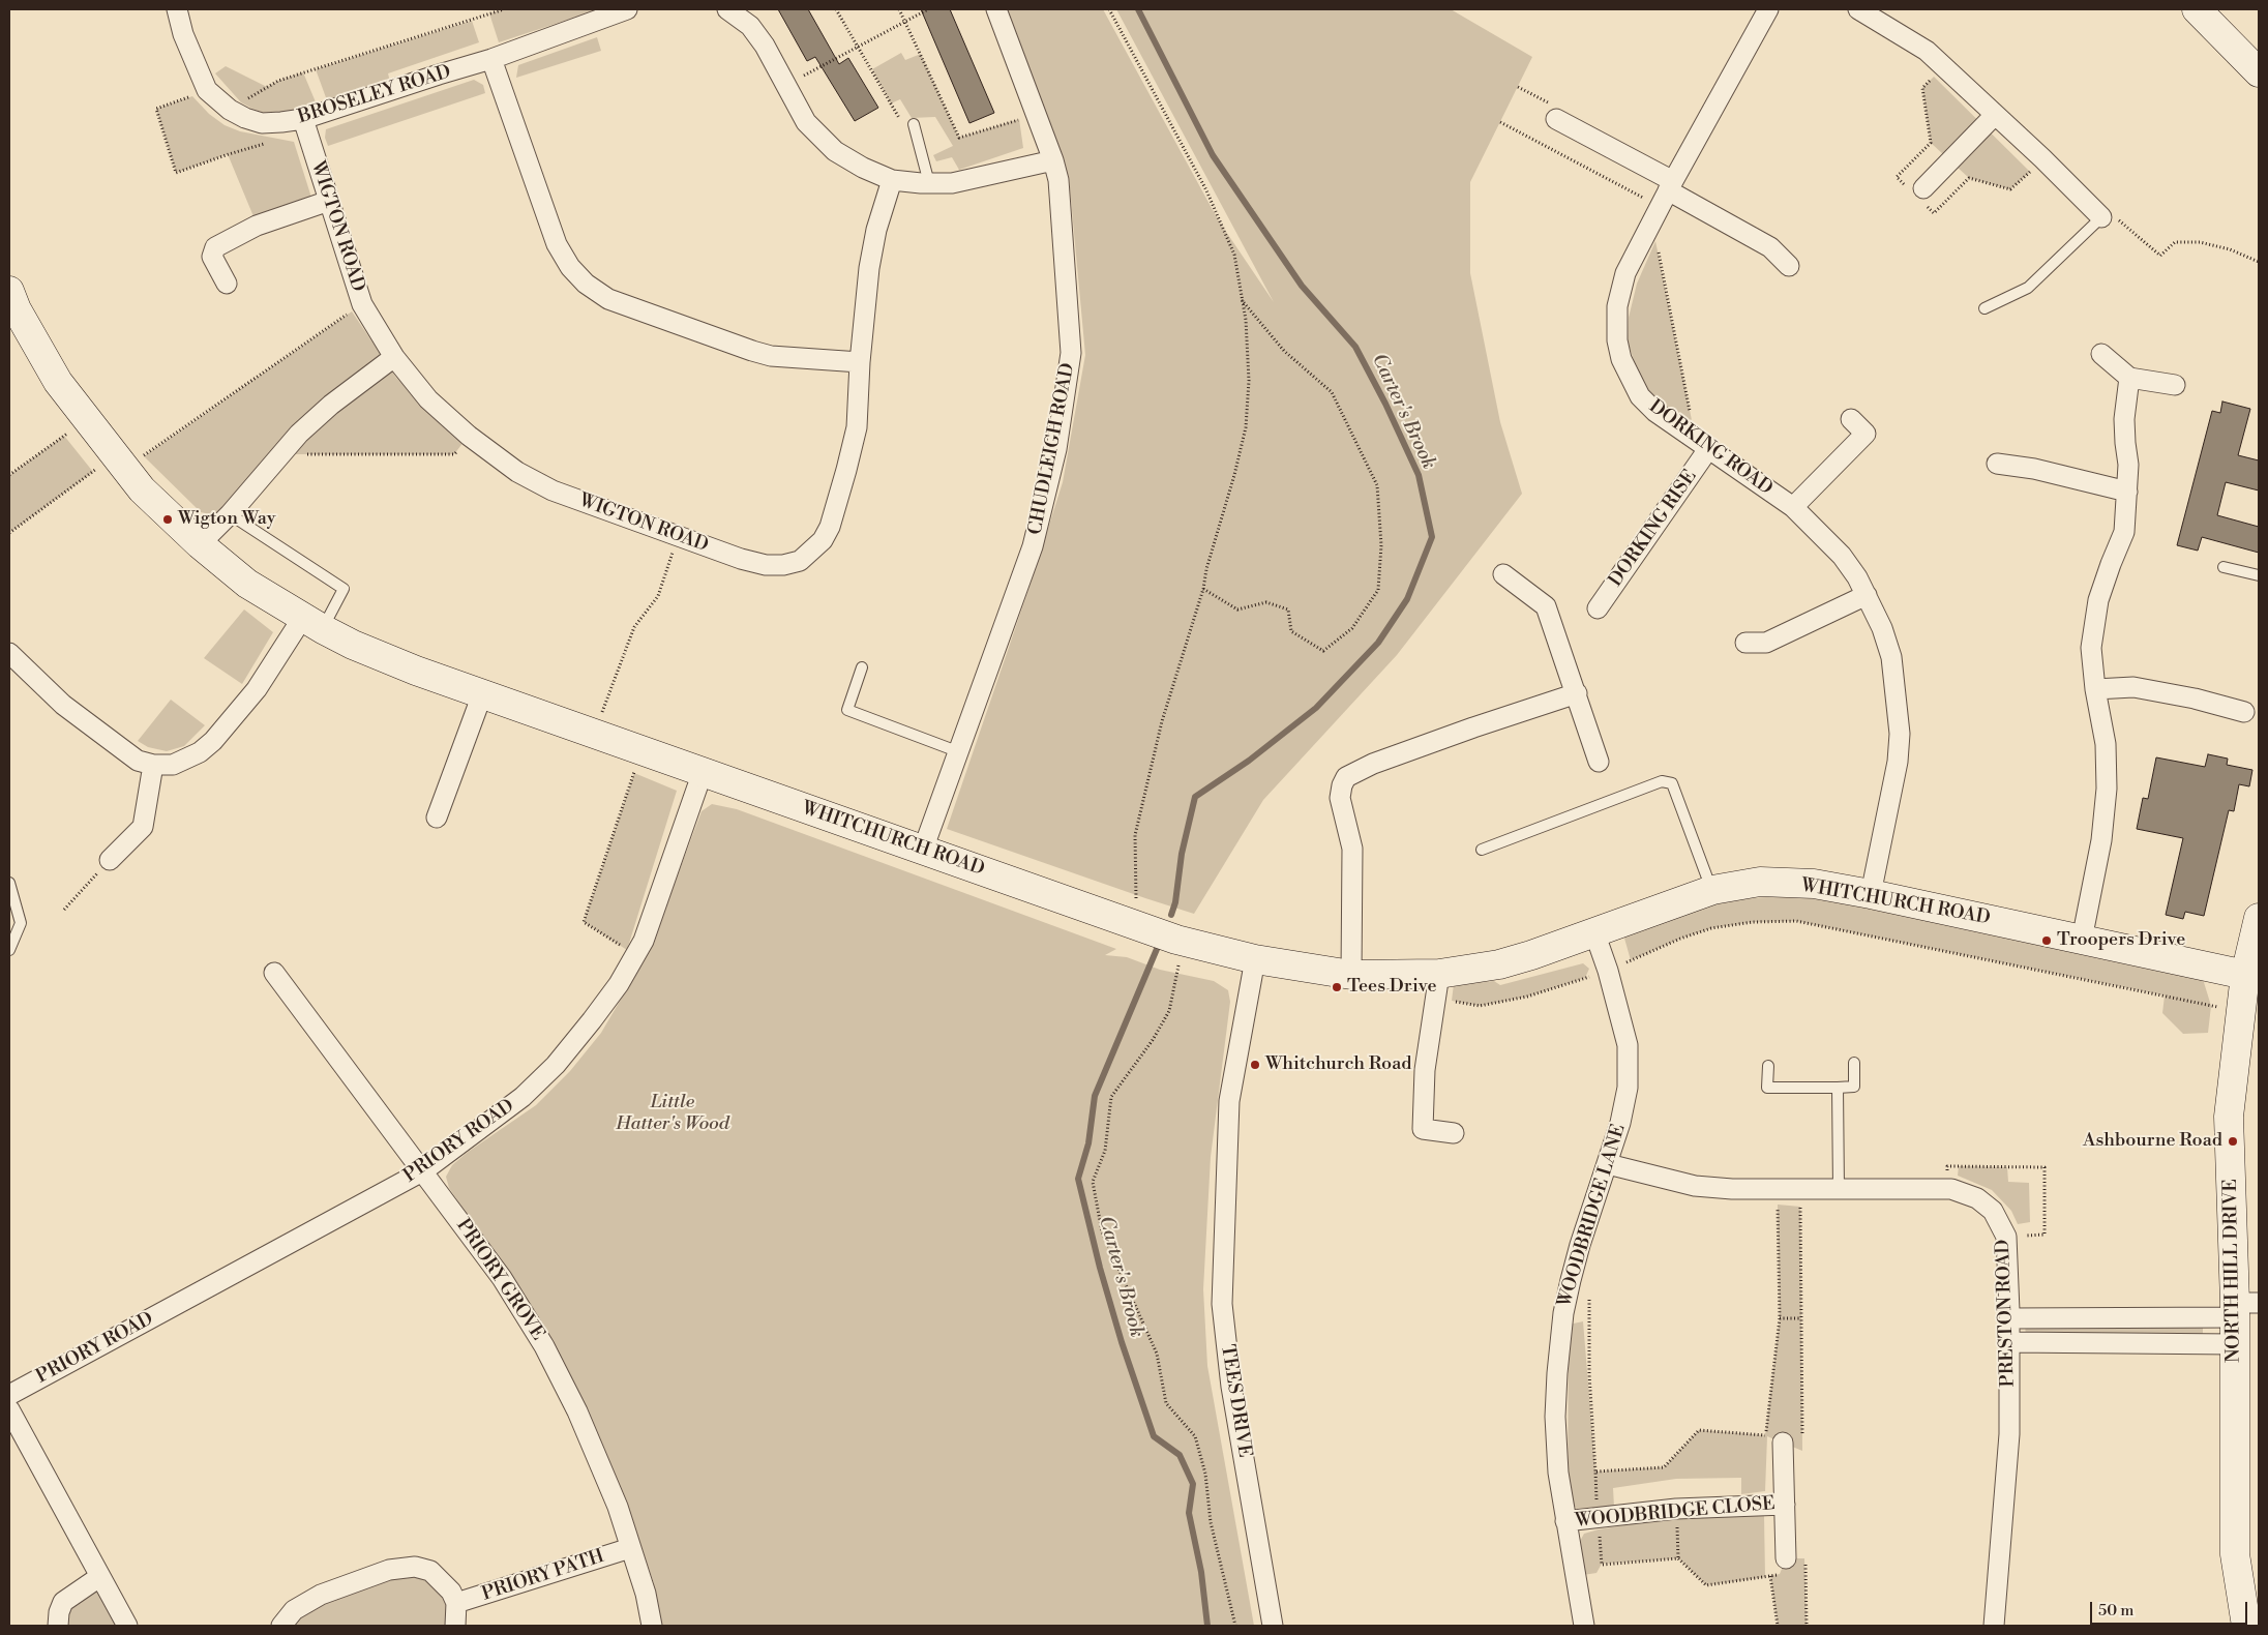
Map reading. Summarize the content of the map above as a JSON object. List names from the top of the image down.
{
  "streets": {
    "street": [
      "BROSELEY ROAD",
      "WIGTON ROAD",
      "DORKING ROAD",
      "CHUDLEIGH ROAD",
      "DORKING RISE",
      "WHITCHURCH ROAD",
      "PRIORY ROAD",
      "WOODBRIDGE LANE",
      "NORTH HILL DRIVE",
      "PRIORY GROVE",
      "PRESTON ROAD",
      "TEES DRIVE",
      "WOODBRIDGE CLOSE",
      "PRIORY PATH"
    ]
  },
  "crossings": [
    ["BROSELEY ROAD", "WIGTON ROAD"],
    ["DORKING ROAD", "DORKING RISE"],
    ["DORKING ROAD", "WHITCHURCH ROAD"],
    ["CHUDLEIGH ROAD", "WHITCHURCH ROAD"],
    ["WHITCHURCH ROAD", "PRIORY ROAD"],
    ["WHITCHURCH ROAD", "WOODBRIDGE LANE"],
    ["WHITCHURCH ROAD", "NORTH HILL DRIVE"],
    ["WHITCHURCH ROAD", "TEES DRIVE"],
    ["PRIORY ROAD", "PRIORY GROVE"],
    ["WOODBRIDGE LANE", "PRESTON ROAD"],
    ["WOODBRIDGE LANE", "WOODBRIDGE CLOSE"],
    ["PRIORY GROVE", "PRIORY PATH"]
  ],
  "water": ["Carter's Brook"],
  "parks": ["Little Hatter's Wood"],
  "places": [
    "Wigton Way",
    "Troopers Drive",
    "Tees Drive",
    "Whitchurch Road",
    "Ashbourne Road"
  ],
  "scale_bar": "50 m"
}
